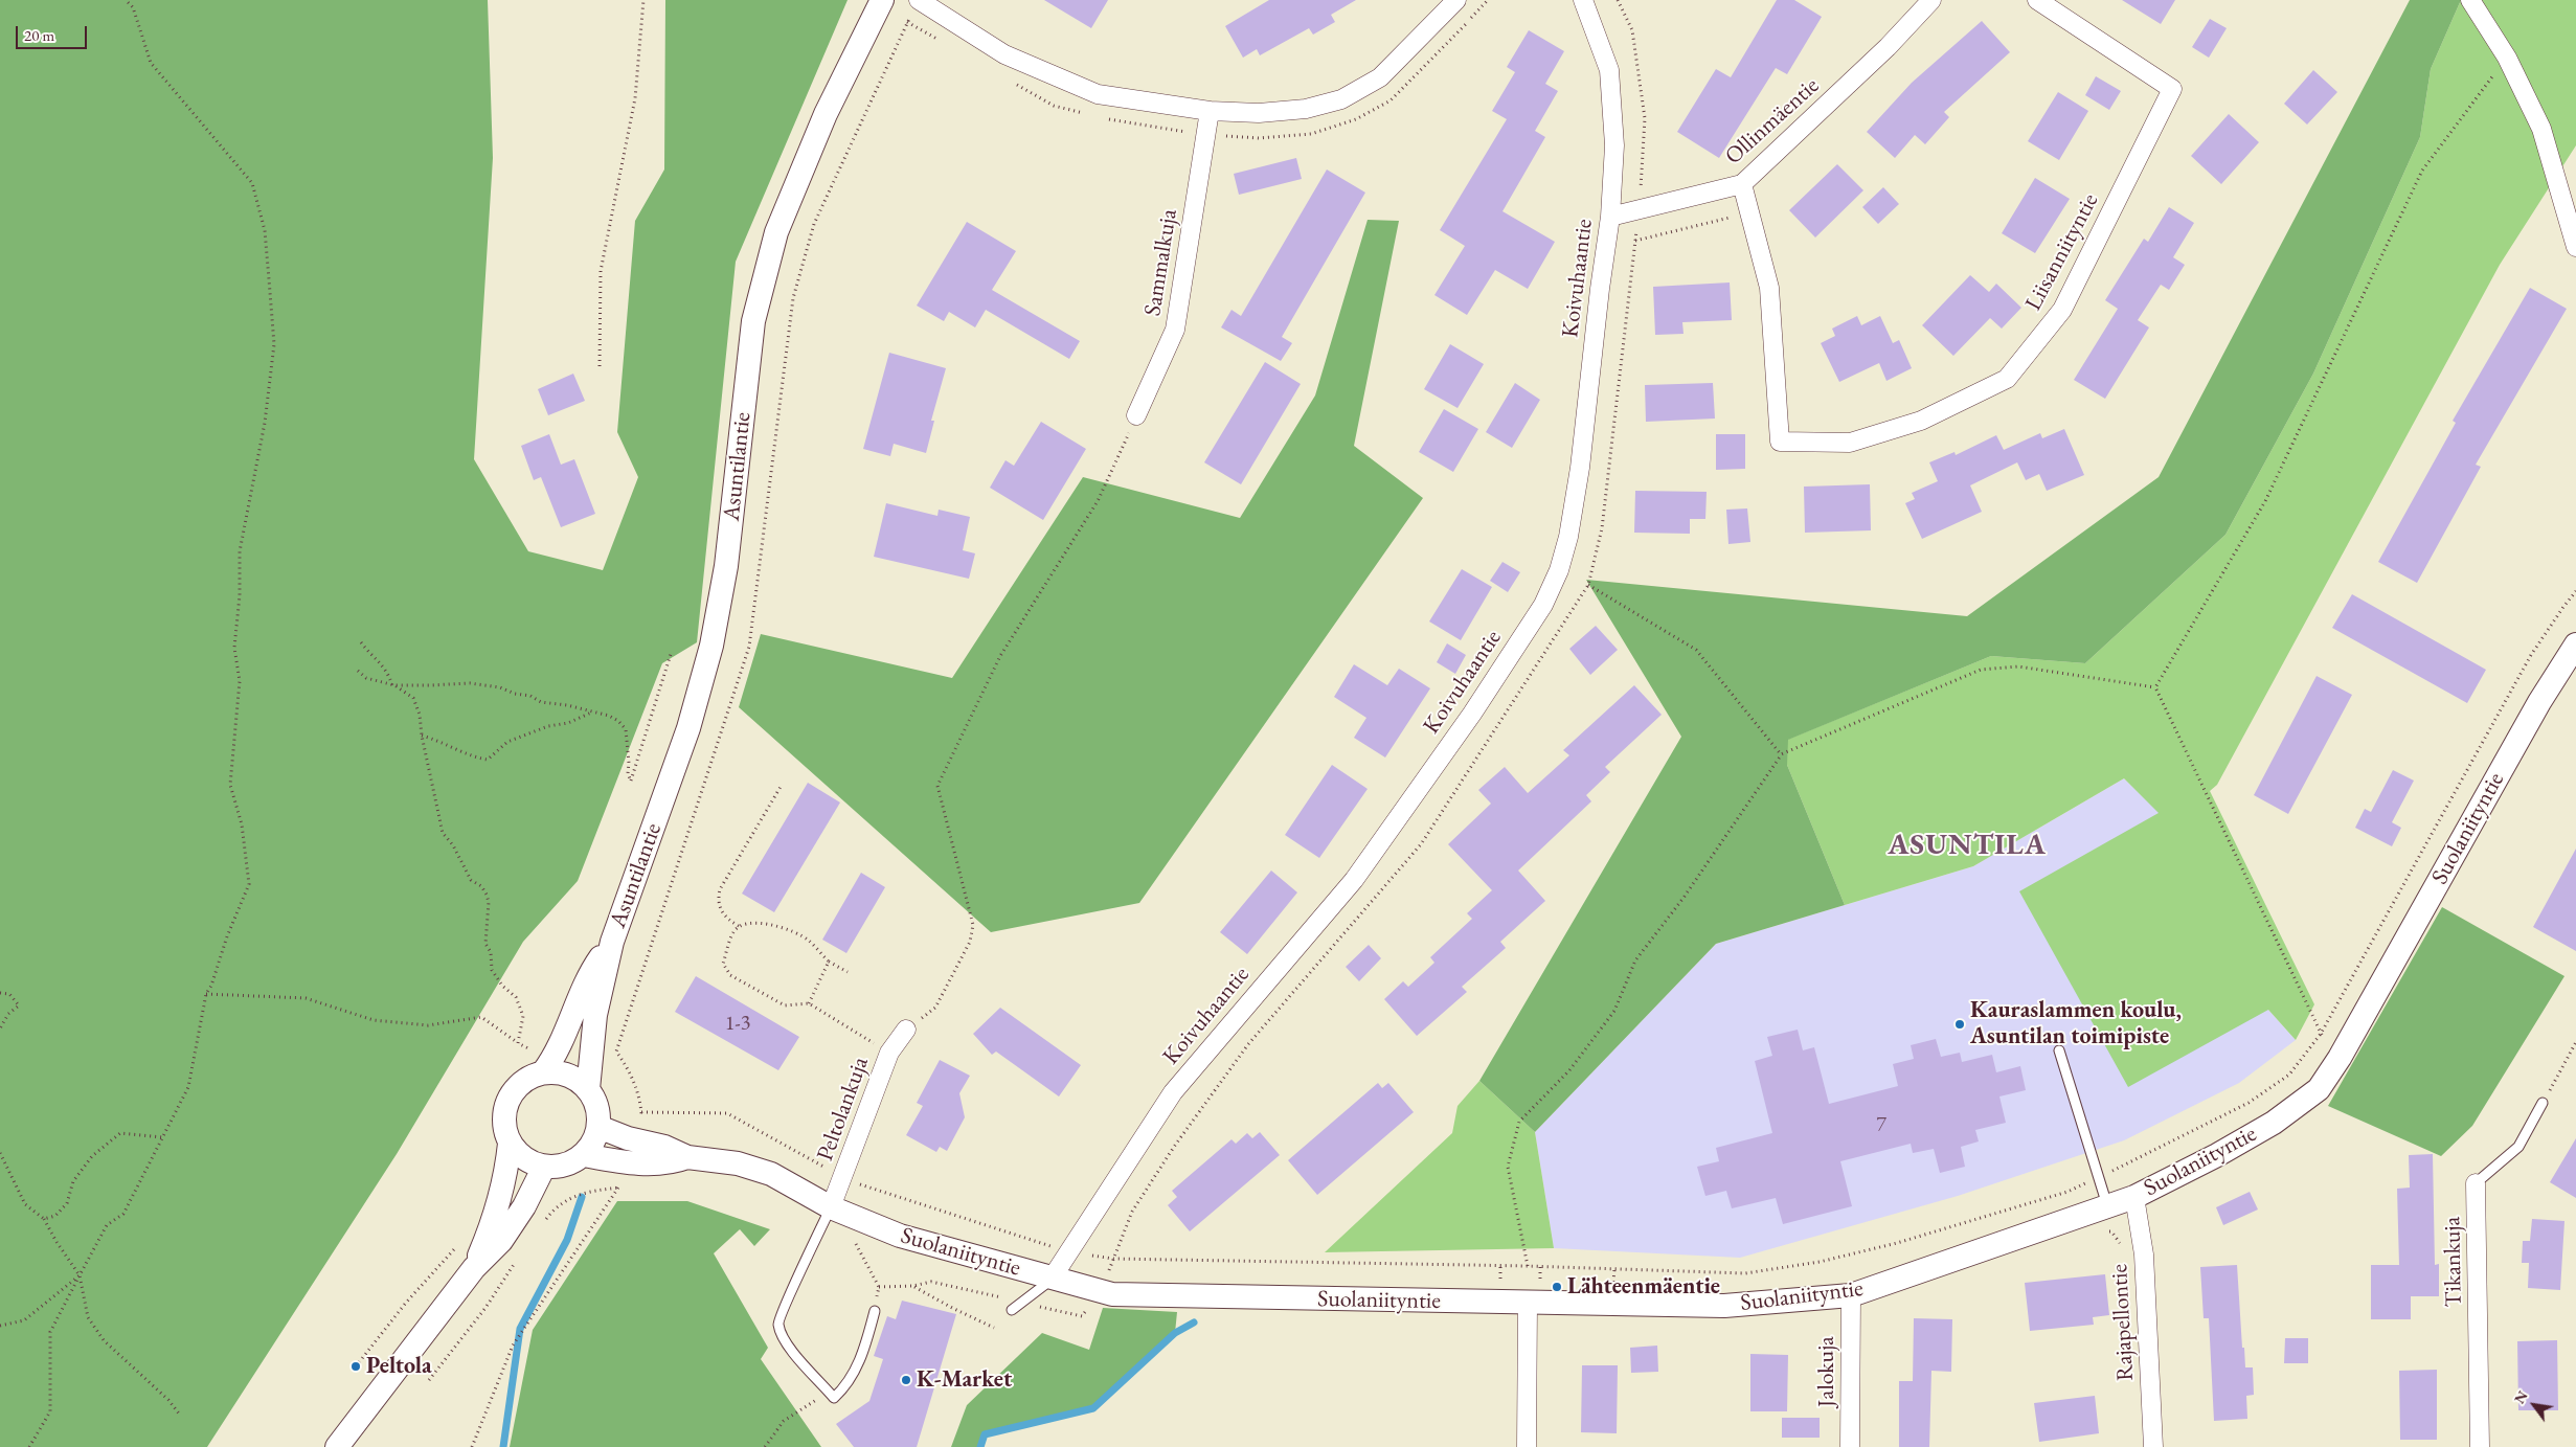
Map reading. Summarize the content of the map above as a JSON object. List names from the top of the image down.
{
  "streets": {
    "street": [
      "Ollinmäentie",
      "Liisanniityntie",
      "Sammalkuja",
      "Koivuhaantie",
      "Asuntilantie",
      "Suolaniityntie",
      "Peltolankuja",
      "Tikankuja",
      "Rajapellontie",
      "Jalokuja"
    ]
  },
  "crossings": [
    ["Ollinmäentie", "Liisanniityntie"],
    ["Ollinmäentie", "Koivuhaantie"],
    ["Koivuhaantie", "Suolaniityntie"],
    ["Asuntilantie", "Suolaniityntie"],
    ["Suolaniityntie", "Peltolankuja"],
    ["Suolaniityntie", "Rajapellontie"],
    ["Suolaniityntie", "Jalokuja"]
  ],
  "districts": ["ASUNTILA"],
  "places": [
    "Kauraslammen koulu, Asuntilan toimipiste",
    "Lähteenmäentie",
    "Peltola",
    "K-Market"
  ],
  "house_numbers": ["1-3", "7"],
  "scale_bar": "20 m",
  "north": "top left"
}
